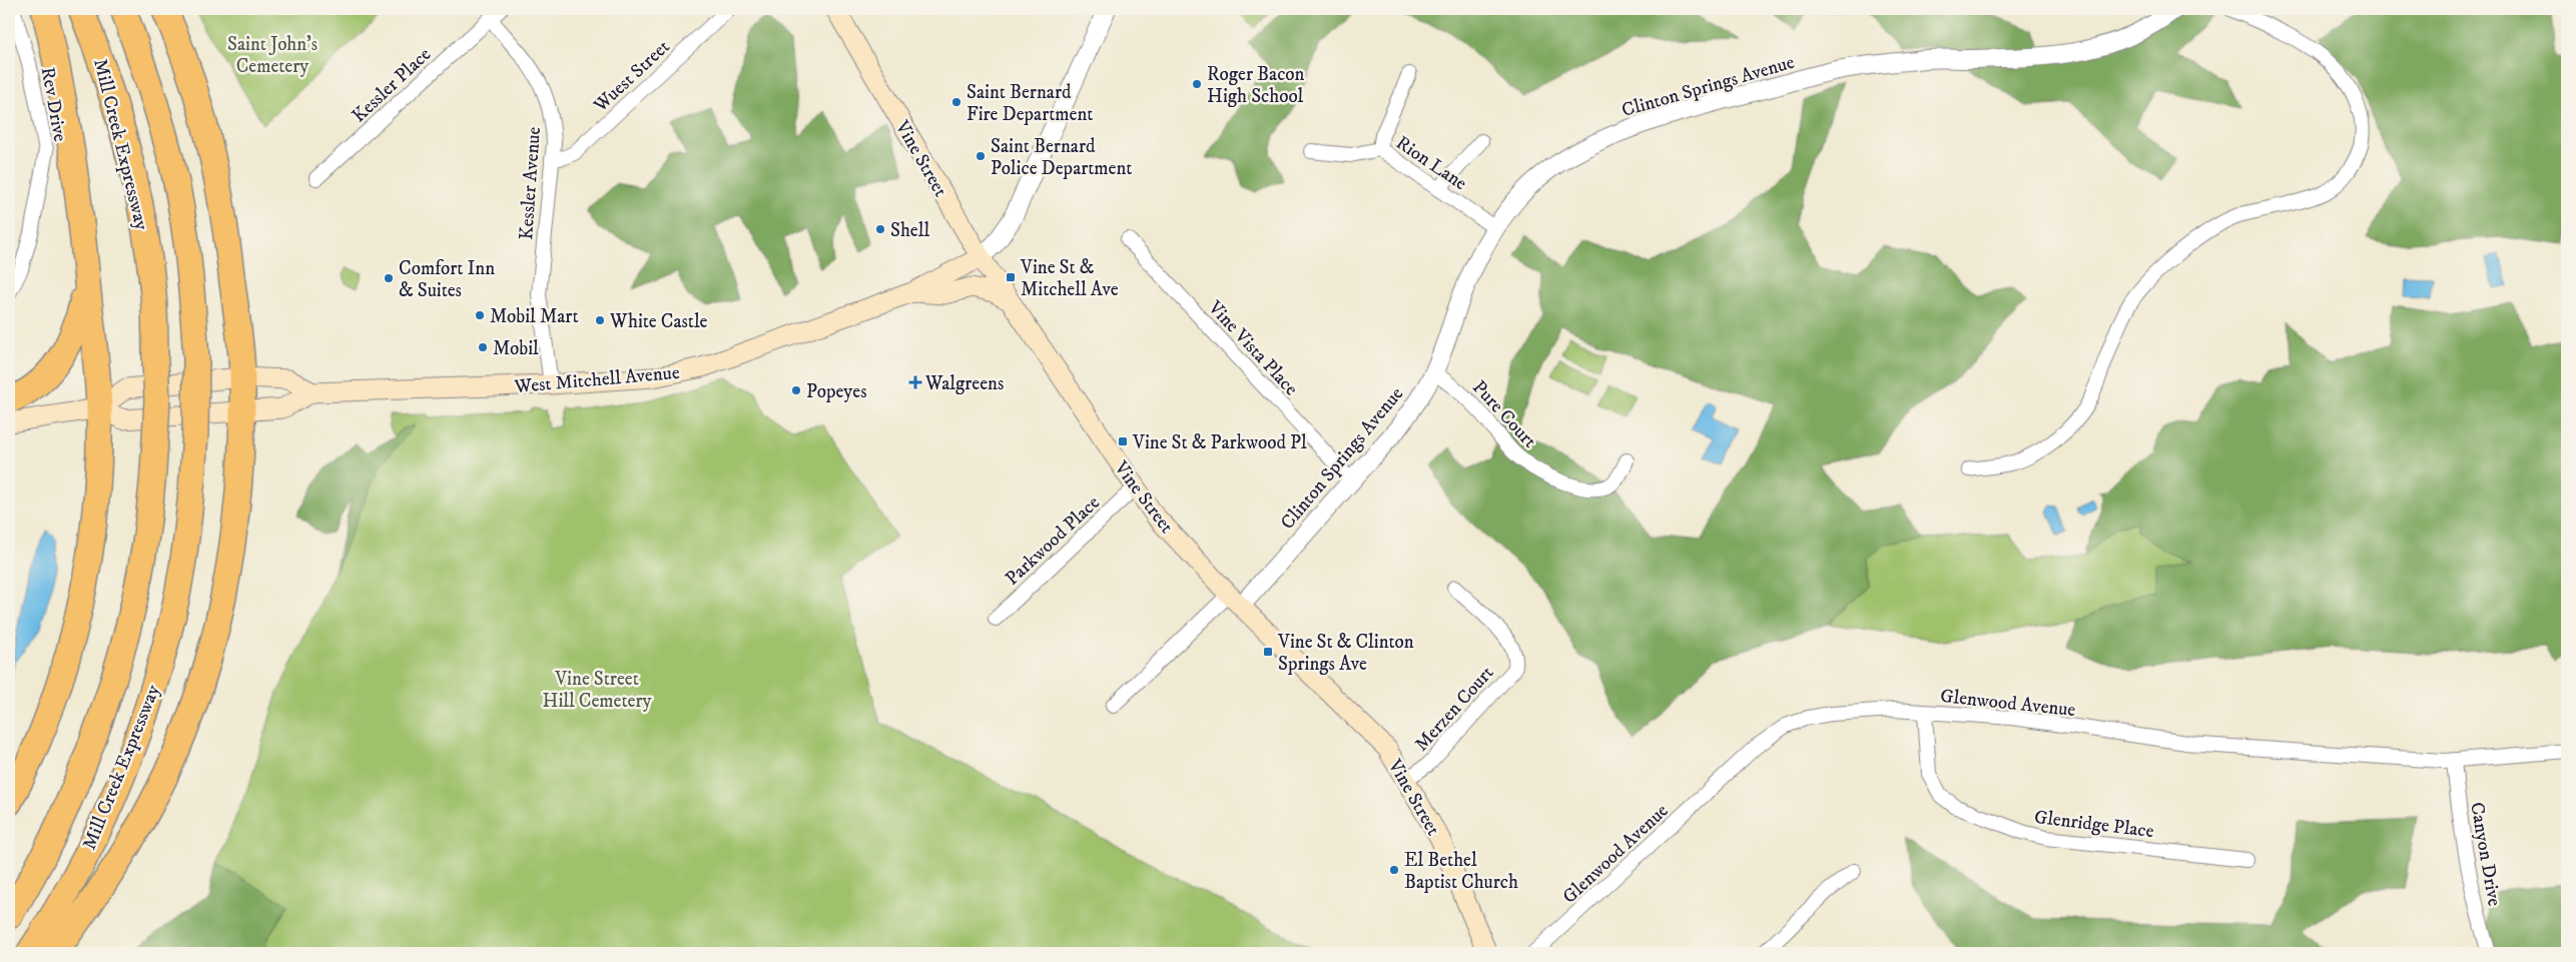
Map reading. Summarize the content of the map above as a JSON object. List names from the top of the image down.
{
  "streets": {
    "highway": ["Mill Creek Expressway"],
    "main road": ["Vine Street", "West Mitchell Avenue"],
    "street": [
      "Wuest Street",
      "Kessler Place",
      "Clinton Springs Avenue",
      "Rev Drive",
      "Rion Lane",
      "Kessler Avenue",
      "Vine Vista Place",
      "Pure Court",
      "Parkwood Place",
      "Glenwood Avenue",
      "Merzen Court",
      "Glenridge Place",
      "Canyon Drive"
    ]
  },
  "crossings": [
    ["Wuest Street", "Kessler Avenue"],
    ["Kessler Place", "Kessler Avenue"],
    ["Clinton Springs Avenue", "Vine Street"],
    ["Clinton Springs Avenue", "Rion Lane"],
    ["Clinton Springs Avenue", "Vine Vista Place"],
    ["Clinton Springs Avenue", "Pure Court"],
    ["Vine Street", "West Mitchell Avenue"],
    ["Vine Street", "Parkwood Place"],
    ["Vine Street", "Merzen Court"],
    ["Kessler Avenue", "West Mitchell Avenue"],
    ["Glenwood Avenue", "Glenridge Place"],
    ["Glenwood Avenue", "Canyon Drive"]
  ],
  "parks": ["Saint John’s Cemetery", "Vine Street Hill Cemetery"],
  "places": {
    "other": [
      "Roger Bacon High School",
      "Saint Bernard Fire Department",
      "Saint Bernard Police Department",
      "Shell",
      "Comfort Inn & Suites",
      "Mobil Mart",
      "White Castle",
      "Mobil",
      "Popeyes",
      "El Bethel Baptist Church"
    ],
    "transit": ["Vine St & Mitchell Ave", "Vine St & Parkwood Pl", "Vine St & Clinton Springs Ave"],
    "health": ["Walgreens"]
  }
}
